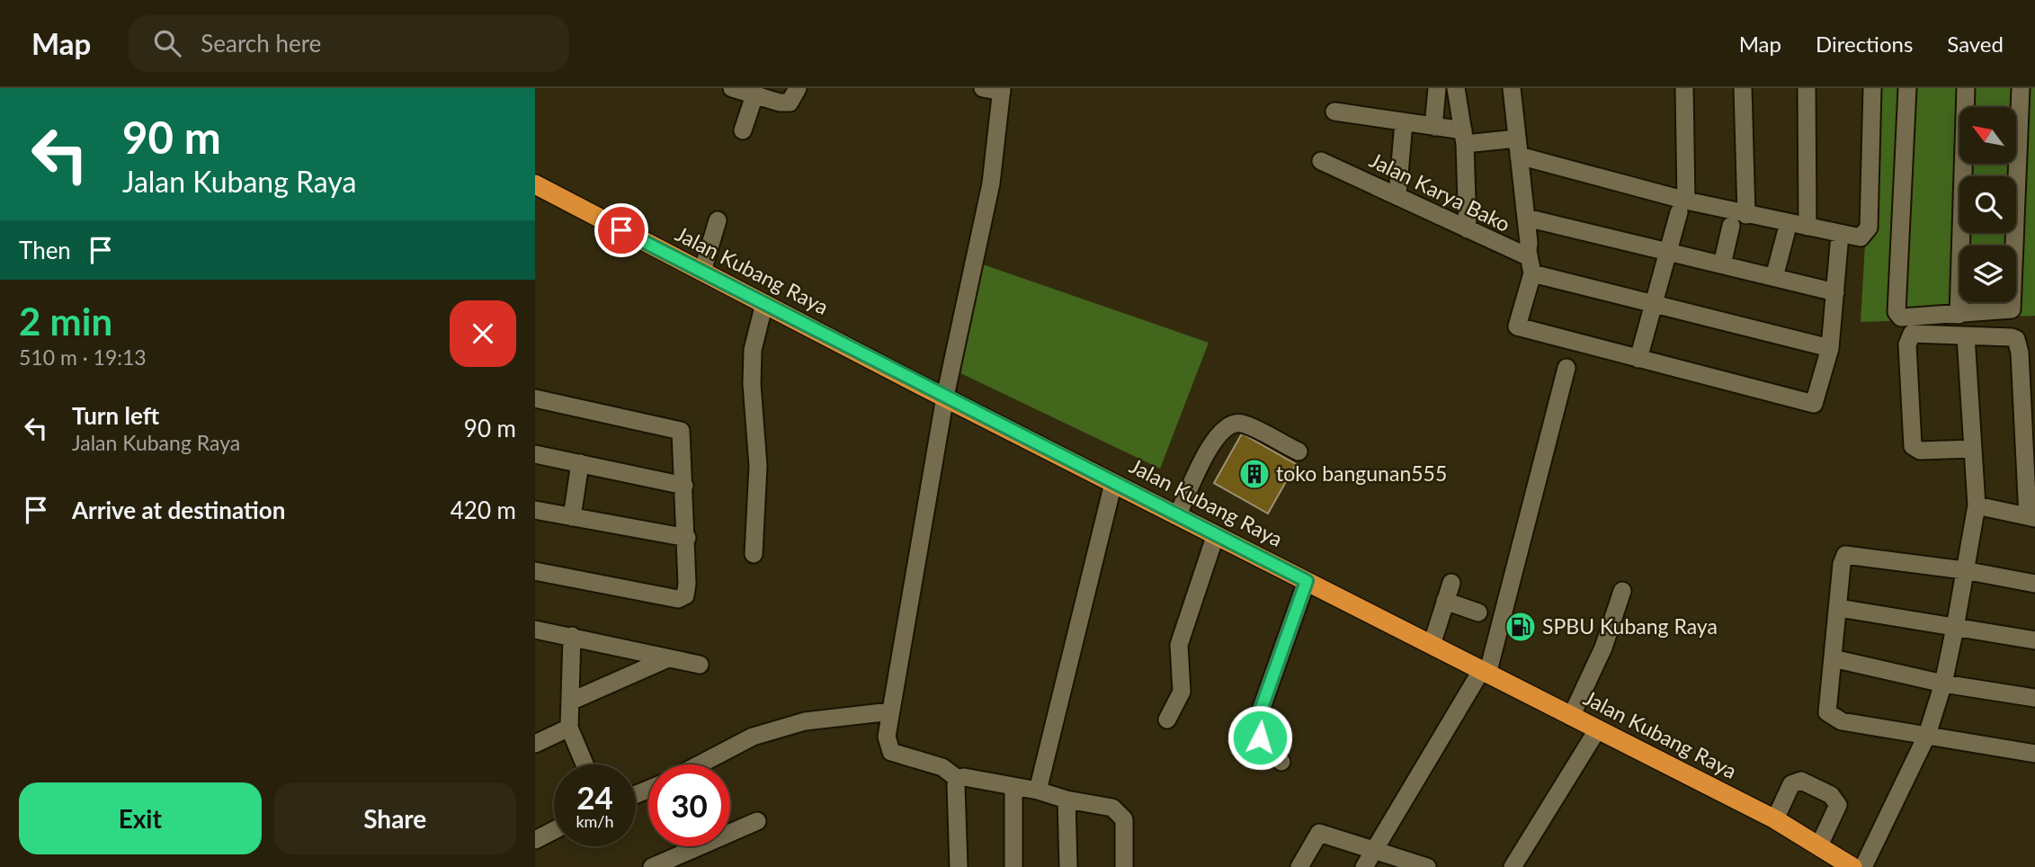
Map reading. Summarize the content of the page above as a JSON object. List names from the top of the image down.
{
  "streets": {
    "highway": ["Jalan Kubang Raya"],
    "street": ["Jalan Karya Bako"]
  },
  "places": {
    "building": ["toko bangunan555"],
    "fuel station": ["SPBU Kubang Raya"]
  },
  "north": "top left",
  "page": {
    "header": "Map",
    "search": "Search here",
    "nav": ["Map", "Directions", "Saved"],
    "turn": ["90 m", "Jalan Kubang Raya"],
    "then": "Then",
    "heading": ["2 min", "510 m · 19:13"],
    "list": [
      {
        "name": "Turn left",
        "note": "Jalan Kubang Raya",
        "value": "90 m"
      },
      {
        "name": "Arrive at destination",
        "value": "420 m"
      }
    ],
    "speed": "24 km/h",
    "limit": "30",
    "buttons": ["Exit", "Share"]
  }
}
